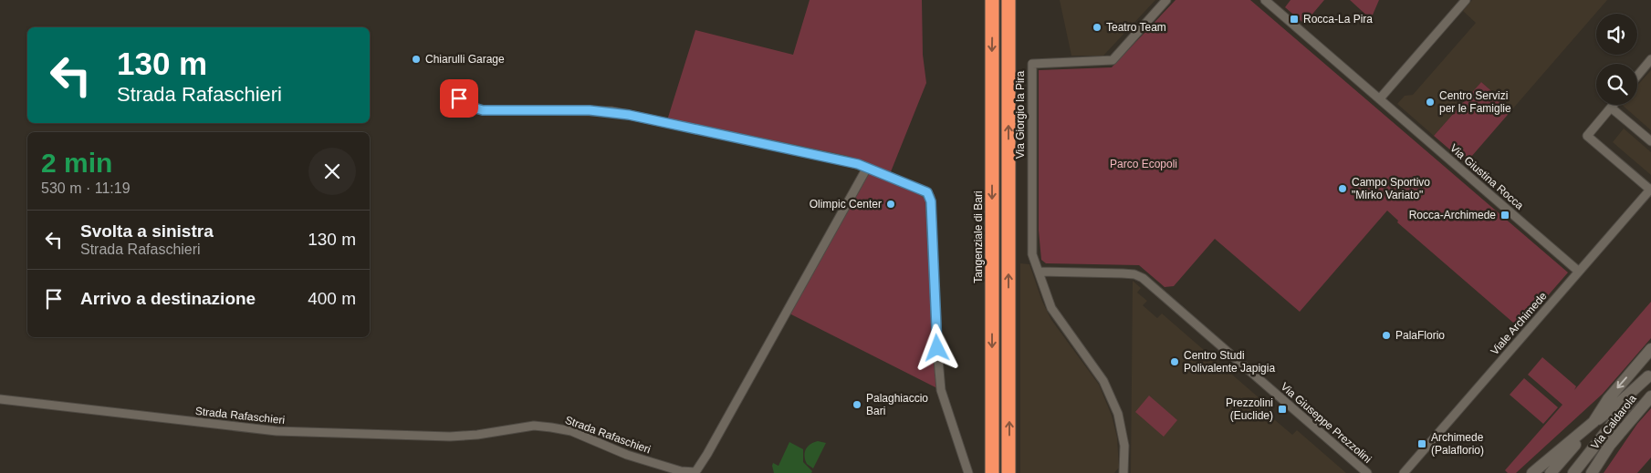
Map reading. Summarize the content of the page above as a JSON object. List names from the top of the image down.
{
  "streets": {
    "highway": ["Tangenziale di Bari"],
    "street": [
      "Via Giorgio la Pira",
      "Via Giustina Rocca",
      "Viale Archimede",
      "Strada Rafaschieri",
      "Via Caldarola",
      "Via Giuseppe Prezzolini"
    ]
  },
  "crossings": [
    ["Via Giorgio la Pira", "Via Giuseppe Prezzolini"],
    ["Via Giustina Rocca", "Viale Archimede"]
  ],
  "parks": ["Parco Ecopoli"],
  "places": {
    "transit": [
      "Rocca-La Pira",
      "Rocca-Archimede",
      "Prezzolini (Euclide)",
      "Archimede (Palaflorio)"
    ],
    "other": [
      "Teatro Team",
      "Chiarulli Garage",
      "Centro Servizi per le Famiglie",
      "Campo Sportivo \"Mirko Variato\"",
      "Olimpic Center",
      "PalaFlorio",
      "Centro Studi Polivalente Japigia",
      "Palaghiaccio Bari"
    ]
  },
  "page": {
    "turn": ["130 m", "Strada Rafaschieri"],
    "heading": ["2 min", "530 m · 11:19"],
    "list": [
      {
        "name": "Svolta a sinistra",
        "note": "Strada Rafaschieri",
        "value": "130 m"
      },
      {
        "name": "Arrivo a destinazione",
        "value": "400 m"
      }
    ]
  }
}
